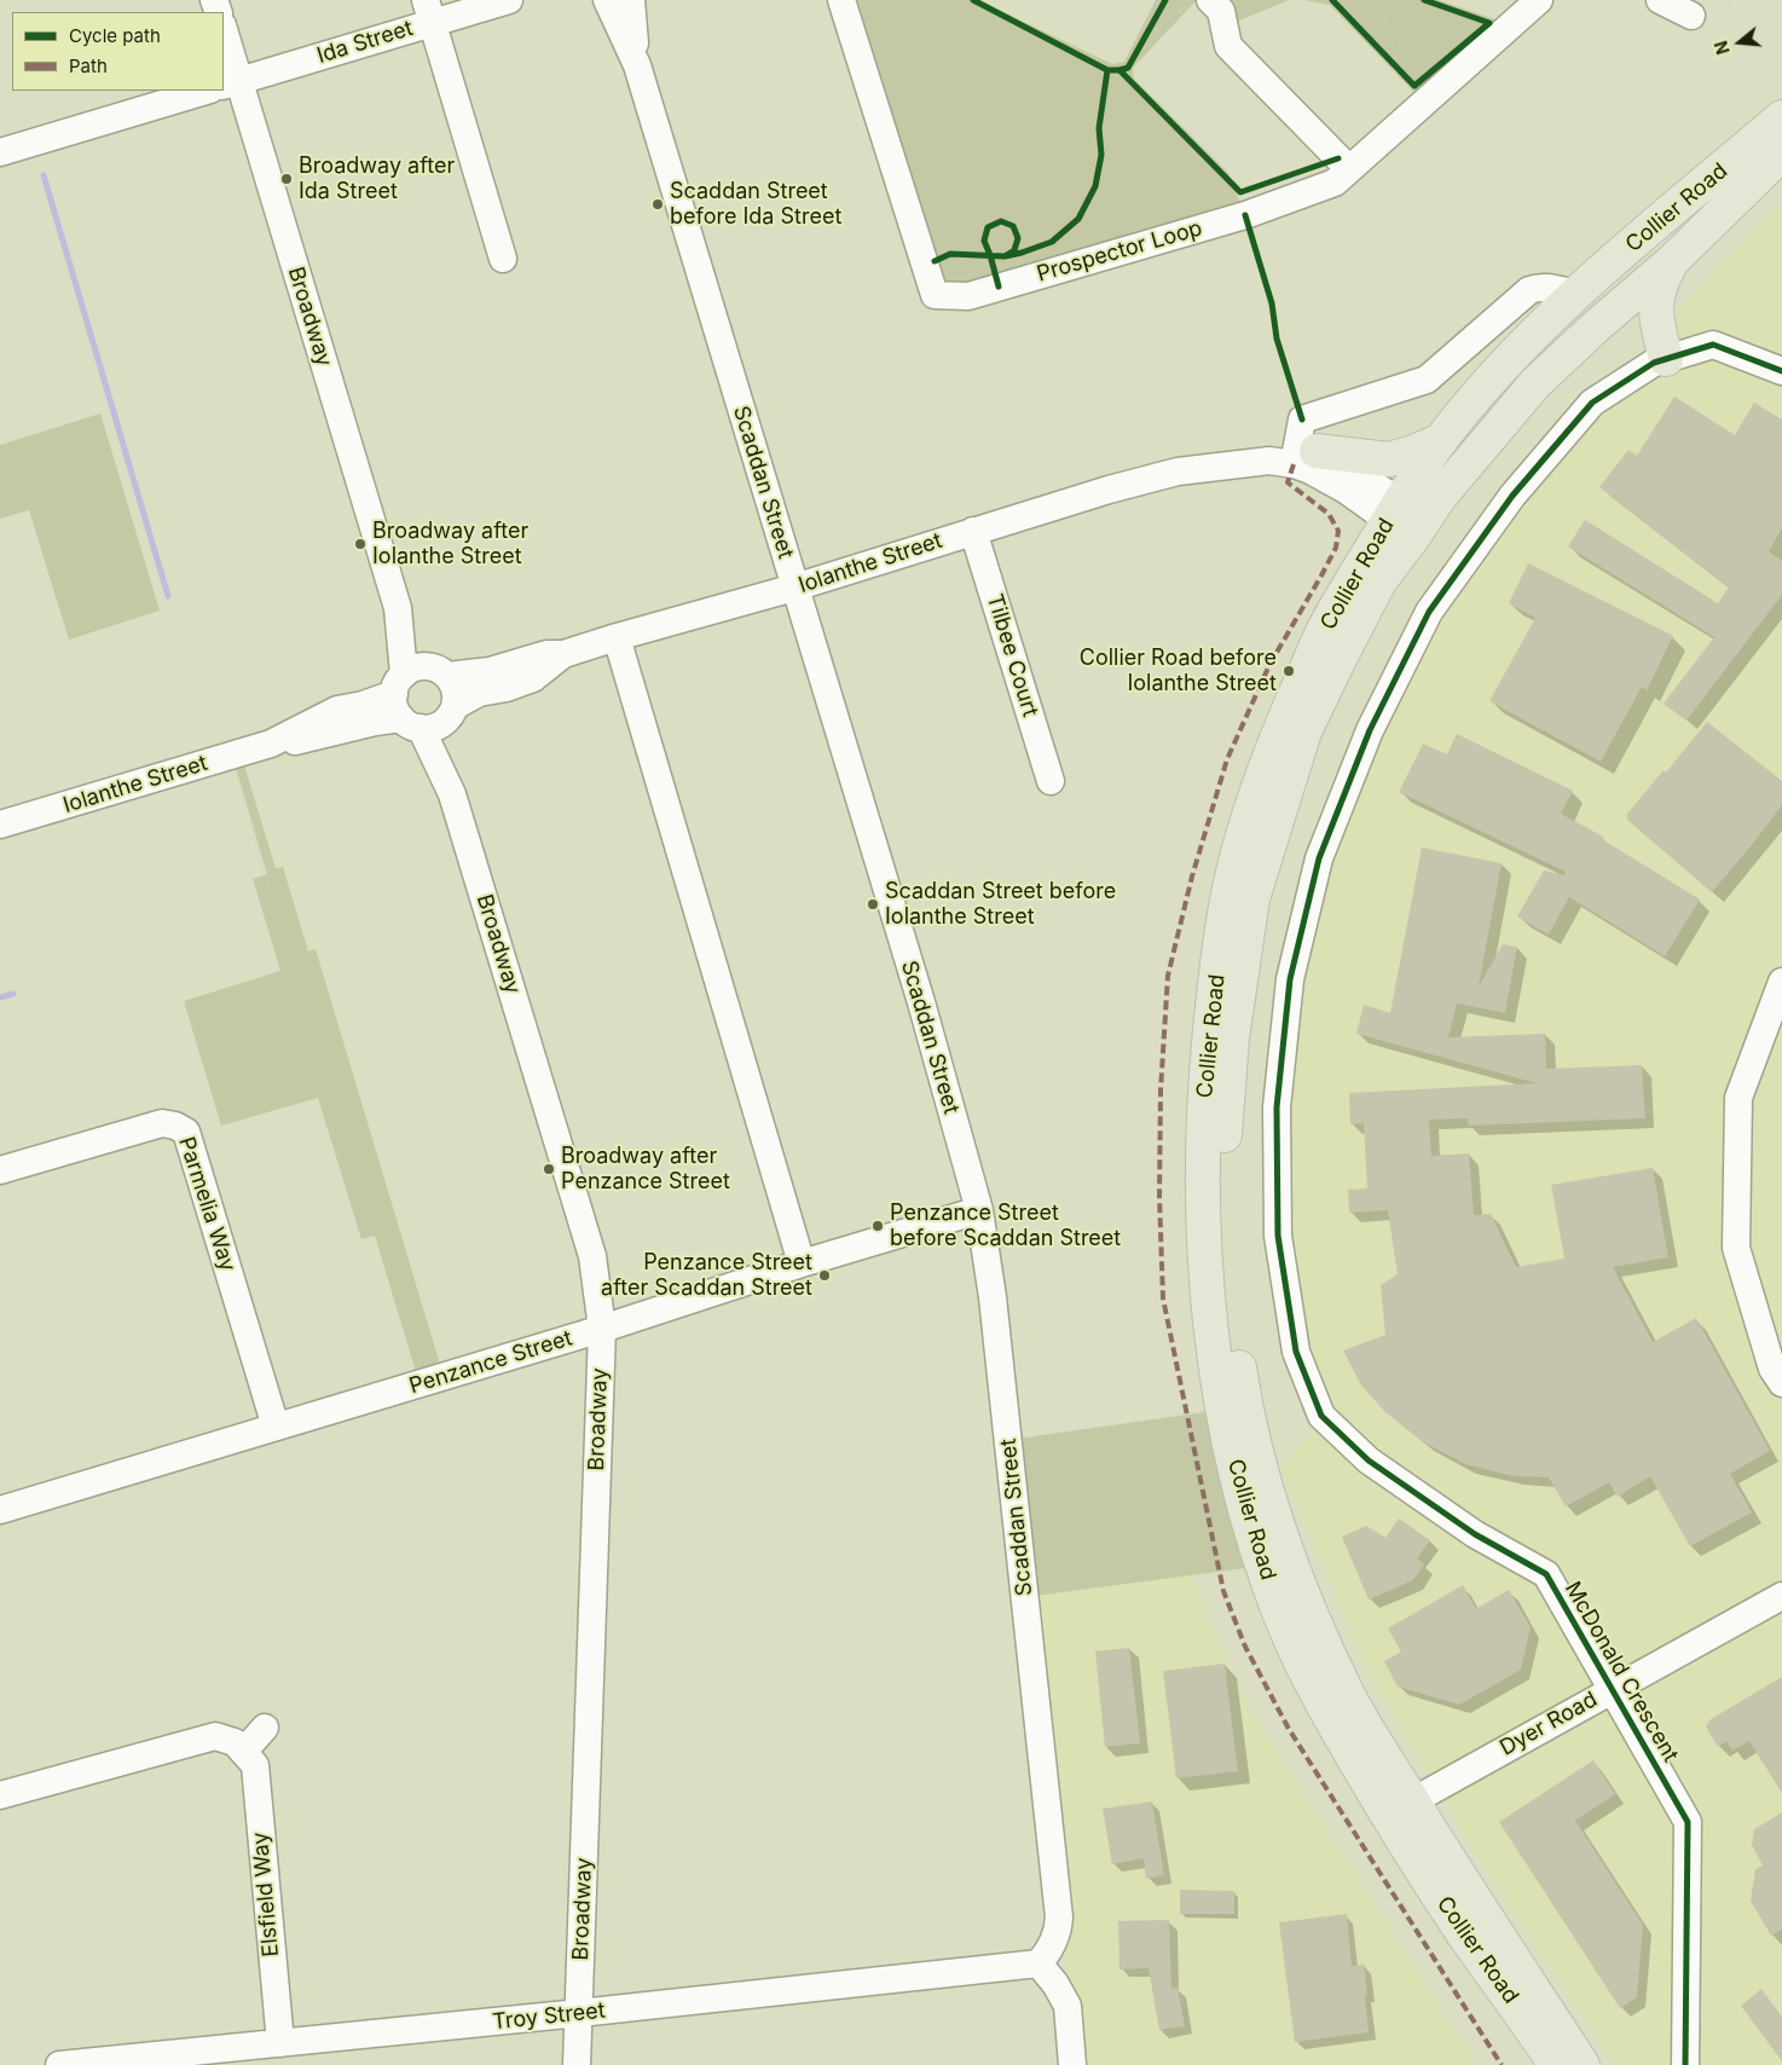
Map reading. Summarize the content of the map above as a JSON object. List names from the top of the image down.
{
  "streets": {
    "main road": ["Collier Road"],
    "street": [
      "Ida Street",
      "Prospector Loop",
      "Broadway",
      "Scaddan Street",
      "Iolanthe Street",
      "Tilbee Court",
      "Parmelia Way",
      "Penzance Street",
      "McDonald Crescent",
      "Dyer Road",
      "Elsfield Way",
      "Troy Street"
    ]
  },
  "crossings": [
    ["Ida Street", "Broadway"],
    ["Collier Road", "Iolanthe Street"],
    ["Collier Road", "Dyer Road"],
    ["Broadway", "Iolanthe Street"],
    ["Broadway", "Penzance Street"],
    ["Broadway", "Troy Street"],
    ["Scaddan Street", "Iolanthe Street"],
    ["Scaddan Street", "Penzance Street"],
    ["Scaddan Street", "Troy Street"],
    ["Iolanthe Street", "Tilbee Court"],
    ["Parmelia Way", "Penzance Street"],
    ["McDonald Crescent", "Dyer Road"],
    ["Elsfield Way", "Troy Street"]
  ],
  "places": [
    "Broadway after Ida Street",
    "Scaddan Street before Ida Street",
    "Broadway after Iolanthe Street",
    "Collier Road before Iolanthe Street",
    "Scaddan Street before Iolanthe Street",
    "Broadway after Penzance Street",
    "Penzance Street before Scaddan Street",
    "Penzance Street after Scaddan Street"
  ],
  "legend": ["Cycle path", "Path"],
  "north": "left"
}
